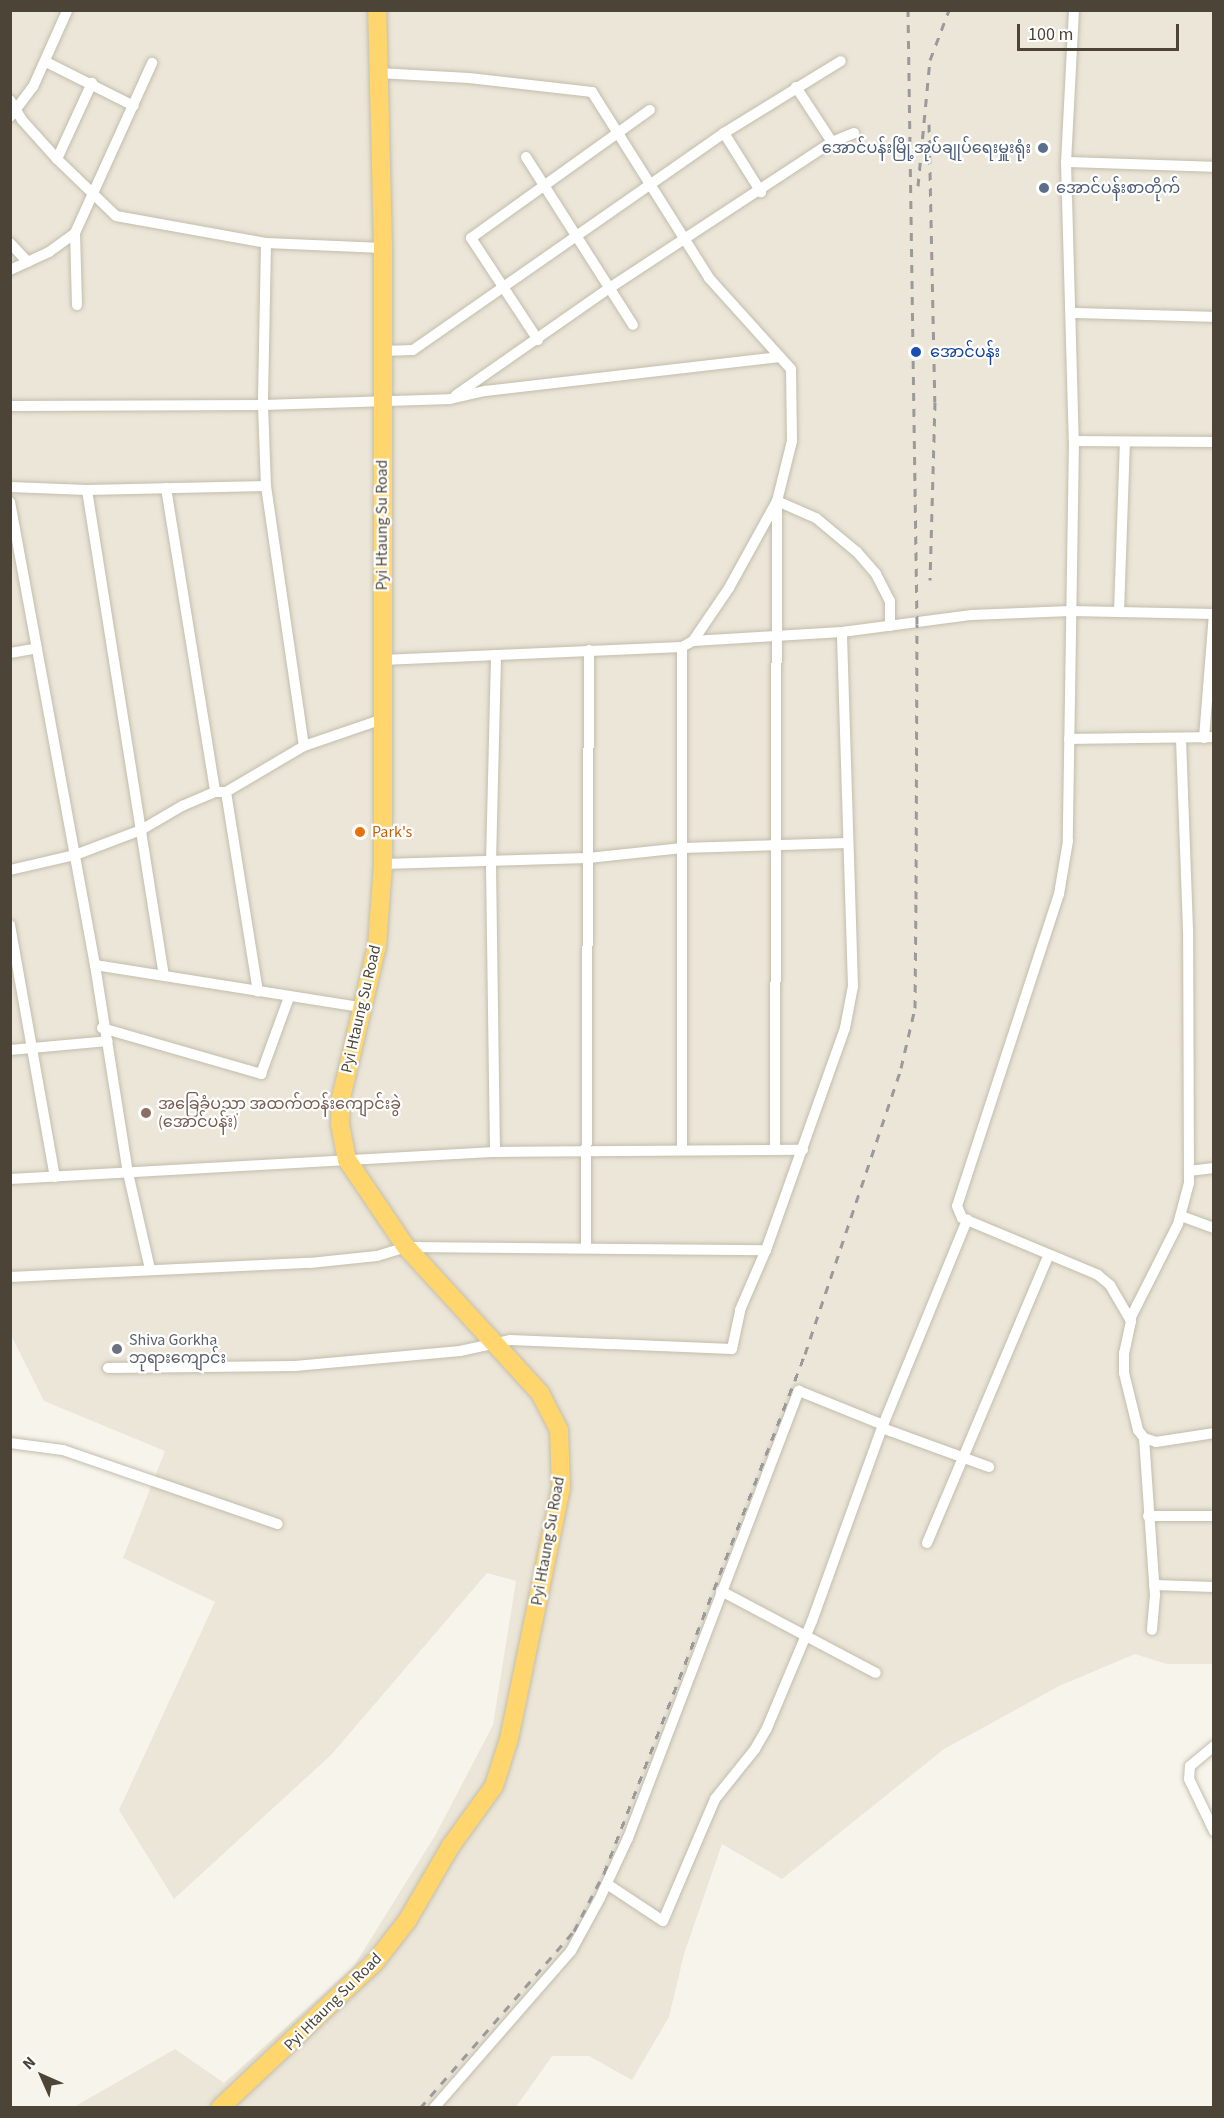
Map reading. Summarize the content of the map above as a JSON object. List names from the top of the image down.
{
  "streets": {
    "highway": ["Pyi Htaung Su Road"]
  },
  "places": [
    "အောင်ပန်းမြို့အုပ်ချုပ်ရေးမှူးရုံး",
    "အောင်ပန်းစာတိုက်",
    "အောင်ပန်း",
    "Park's",
    "အခြေခံပညာ အထက်တန်းကျောင်းခွဲ (အောင်ပန်း)",
    "Shiva Gorkha ဘုရားကျောင်း"
  ],
  "scale_bar": "100 m",
  "north": "top left"
}
